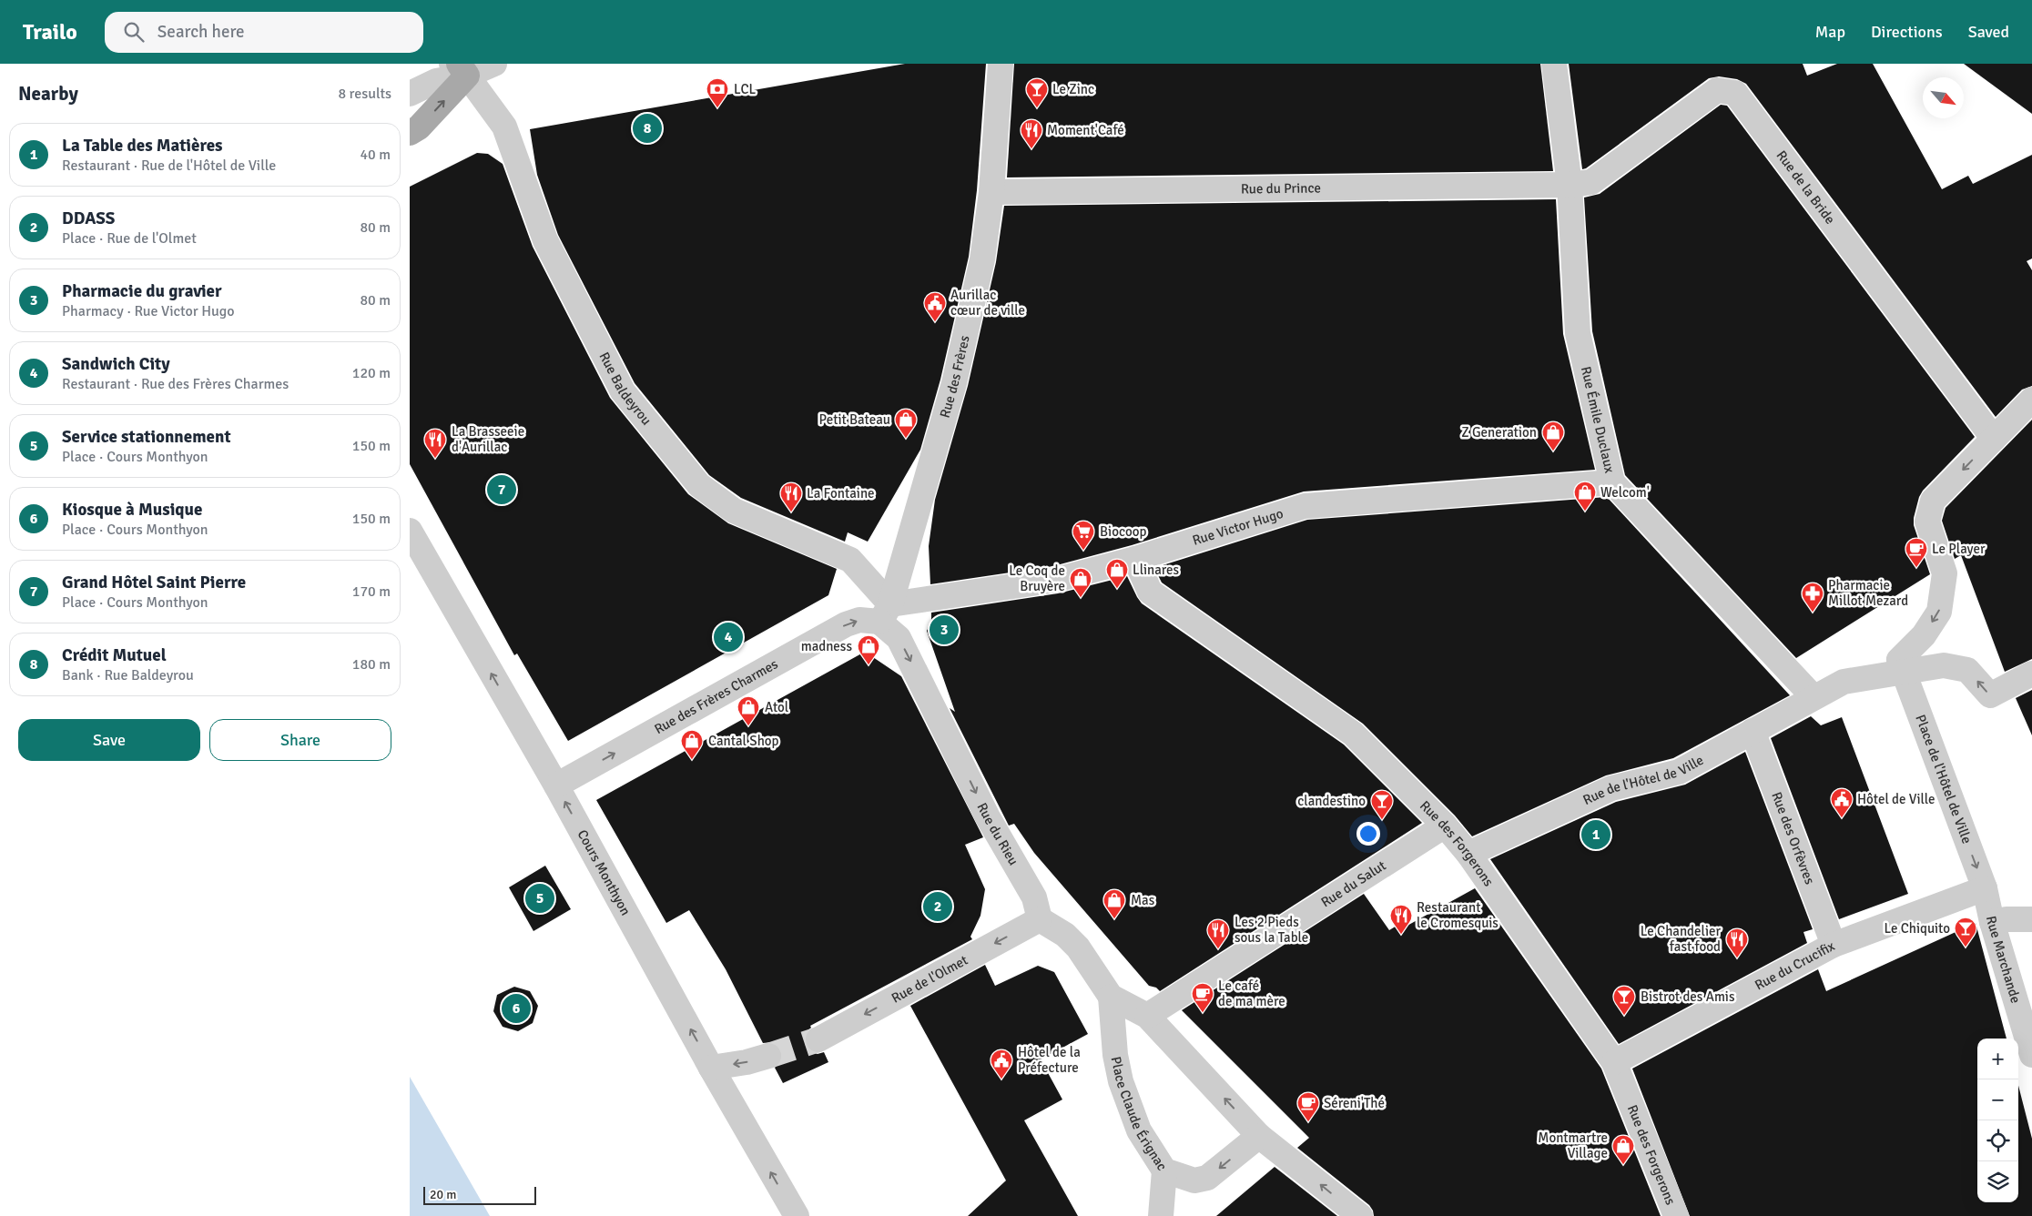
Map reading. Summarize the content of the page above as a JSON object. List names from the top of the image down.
{
  "streets": {
    "street": [
      "Rue de la Bride",
      "Rue du Prince",
      "Rue des Frères",
      "Rue Baldeyrou",
      "Rue Émile Duclaux",
      "Rue Victor Hugo",
      "Rue des Frères Charmes",
      "Rue de l'Hôtel de Ville",
      "Place de l'Hôtel de Ville",
      "Rue du Rieu",
      "Rue des Orfèvres",
      "Rue des Forgerons",
      "Cours Monthyon",
      "Rue du Salut",
      "Rue Marchande",
      "Rue du Crucifix",
      "Rue de l'Olmet",
      "Place Claude Érignac"
    ]
  },
  "crossings": [
    ["Rue de la Bride", "Rue du Prince"],
    ["Rue de la Bride", "Rue Émile Duclaux"],
    ["Rue de la Bride", "Place de l'Hôtel de Ville"],
    ["Rue du Prince", "Rue des Frères"],
    ["Rue du Prince", "Rue Émile Duclaux"],
    ["Rue des Frères", "Rue Baldeyrou"],
    ["Rue des Frères", "Rue Victor Hugo"],
    ["Rue des Frères", "Rue des Frères Charmes"],
    ["Rue des Frères", "Rue du Rieu"],
    ["Rue Baldeyrou", "Rue Victor Hugo"],
    ["Rue Baldeyrou", "Rue des Frères Charmes"],
    ["Rue Baldeyrou", "Rue du Rieu"],
    ["Rue Émile Duclaux", "Rue Victor Hugo"],
    ["Rue Émile Duclaux", "Rue de l'Hôtel de Ville"],
    ["Rue Victor Hugo", "Rue des Frères Charmes"],
    ["Rue Victor Hugo", "Rue du Rieu"],
    ["Rue Victor Hugo", "Rue des Forgerons"],
    ["Rue des Frères Charmes", "Rue du Rieu"],
    ["Rue des Frères Charmes", "Cours Monthyon"],
    ["Rue de l'Hôtel de Ville", "Rue des Orfèvres"],
    ["Rue de l'Hôtel de Ville", "Rue des Forgerons"],
    ["Place de l'Hôtel de Ville", "Rue Marchande"],
    ["Place de l'Hôtel de Ville", "Rue du Crucifix"],
    ["Rue du Rieu", "Rue de l'Olmet"],
    ["Rue des Orfèvres", "Rue du Crucifix"],
    ["Rue des Forgerons", "Rue du Salut"],
    ["Rue des Forgerons", "Rue du Crucifix"],
    ["Rue Marchande", "Rue du Crucifix"]
  ],
  "one_way": [
    "Rue des Frères Charmes",
    "Place de l'Hôtel de Ville",
    "Rue du Rieu",
    "Cours Monthyon",
    "Rue de l'Olmet"
  ],
  "places": {
    "bank": ["LCL"],
    "bar": [
      "Le Zinc",
      "clandestino",
      "Le Chiquito",
      "Bistrot des Amis"
    ],
    "restaurant": [
      "Moment'Café",
      "La Brasseeie d'Aurillac",
      "La Fontaine",
      "Restaurant le Cromesquis",
      "Les 2 Pieds sous la Table",
      "Le Chandelier fast food"
    ],
    "public building": ["Aurillac cœur de ville", "Hôtel de Ville", "Hôtel de la Préfecture"],
    "shop": [
      "Petit Bateau",
      "Z Generation",
      "Welcom'",
      "Llinares",
      "Le Coq de Bruyère",
      "madness",
      "Atol",
      "Cantal Shop",
      "Mas",
      "Montmartre Village"
    ],
    "supermarket": ["Biocoop"],
    "cafe": ["Le Player", "Le café de ma mère", "Séreni'Thé"],
    "pharmacy": ["Pharmacie Millot Mezard"]
  },
  "scale_bar": "20 m",
  "north": "bottom right",
  "page": {
    "header": "Trailo",
    "search": "Search here",
    "nav": ["Map", "Directions", "Saved"],
    "heading": ["Nearby", "8 results"],
    "pins": [
      "8",
      "7",
      "3",
      "4",
      "1",
      "5",
      "2",
      "6"
    ],
    "list": [
      {
        "mark": "1",
        "name": "La Table des Matières",
        "note": "Restaurant · Rue de l'Hôtel de Ville",
        "value": "40 m"
      },
      {
        "mark": "2",
        "name": "DDASS",
        "note": "Place · Rue de l'Olmet",
        "value": "80 m"
      },
      {
        "mark": "3",
        "name": "Pharmacie du gravier",
        "note": "Pharmacy · Rue Victor Hugo",
        "value": "80 m"
      },
      {
        "mark": "4",
        "name": "Sandwich City",
        "note": "Restaurant · Rue des Frères Charmes",
        "value": "120 m"
      },
      {
        "mark": "5",
        "name": "Service stationnement",
        "note": "Place · Cours Monthyon",
        "value": "150 m"
      },
      {
        "mark": "6",
        "name": "Kiosque à Musique",
        "note": "Place · Cours Monthyon",
        "value": "150 m"
      },
      {
        "mark": "7",
        "name": "Grand Hôtel Saint Pierre",
        "note": "Place · Cours Monthyon",
        "value": "170 m"
      },
      {
        "mark": "8",
        "name": "Crédit Mutuel",
        "note": "Bank · Rue Baldeyrou",
        "value": "180 m"
      }
    ],
    "buttons": ["Save", "Share"],
    "map_buttons": ["+", "−"],
    "scale": "20 m"
  }
}
